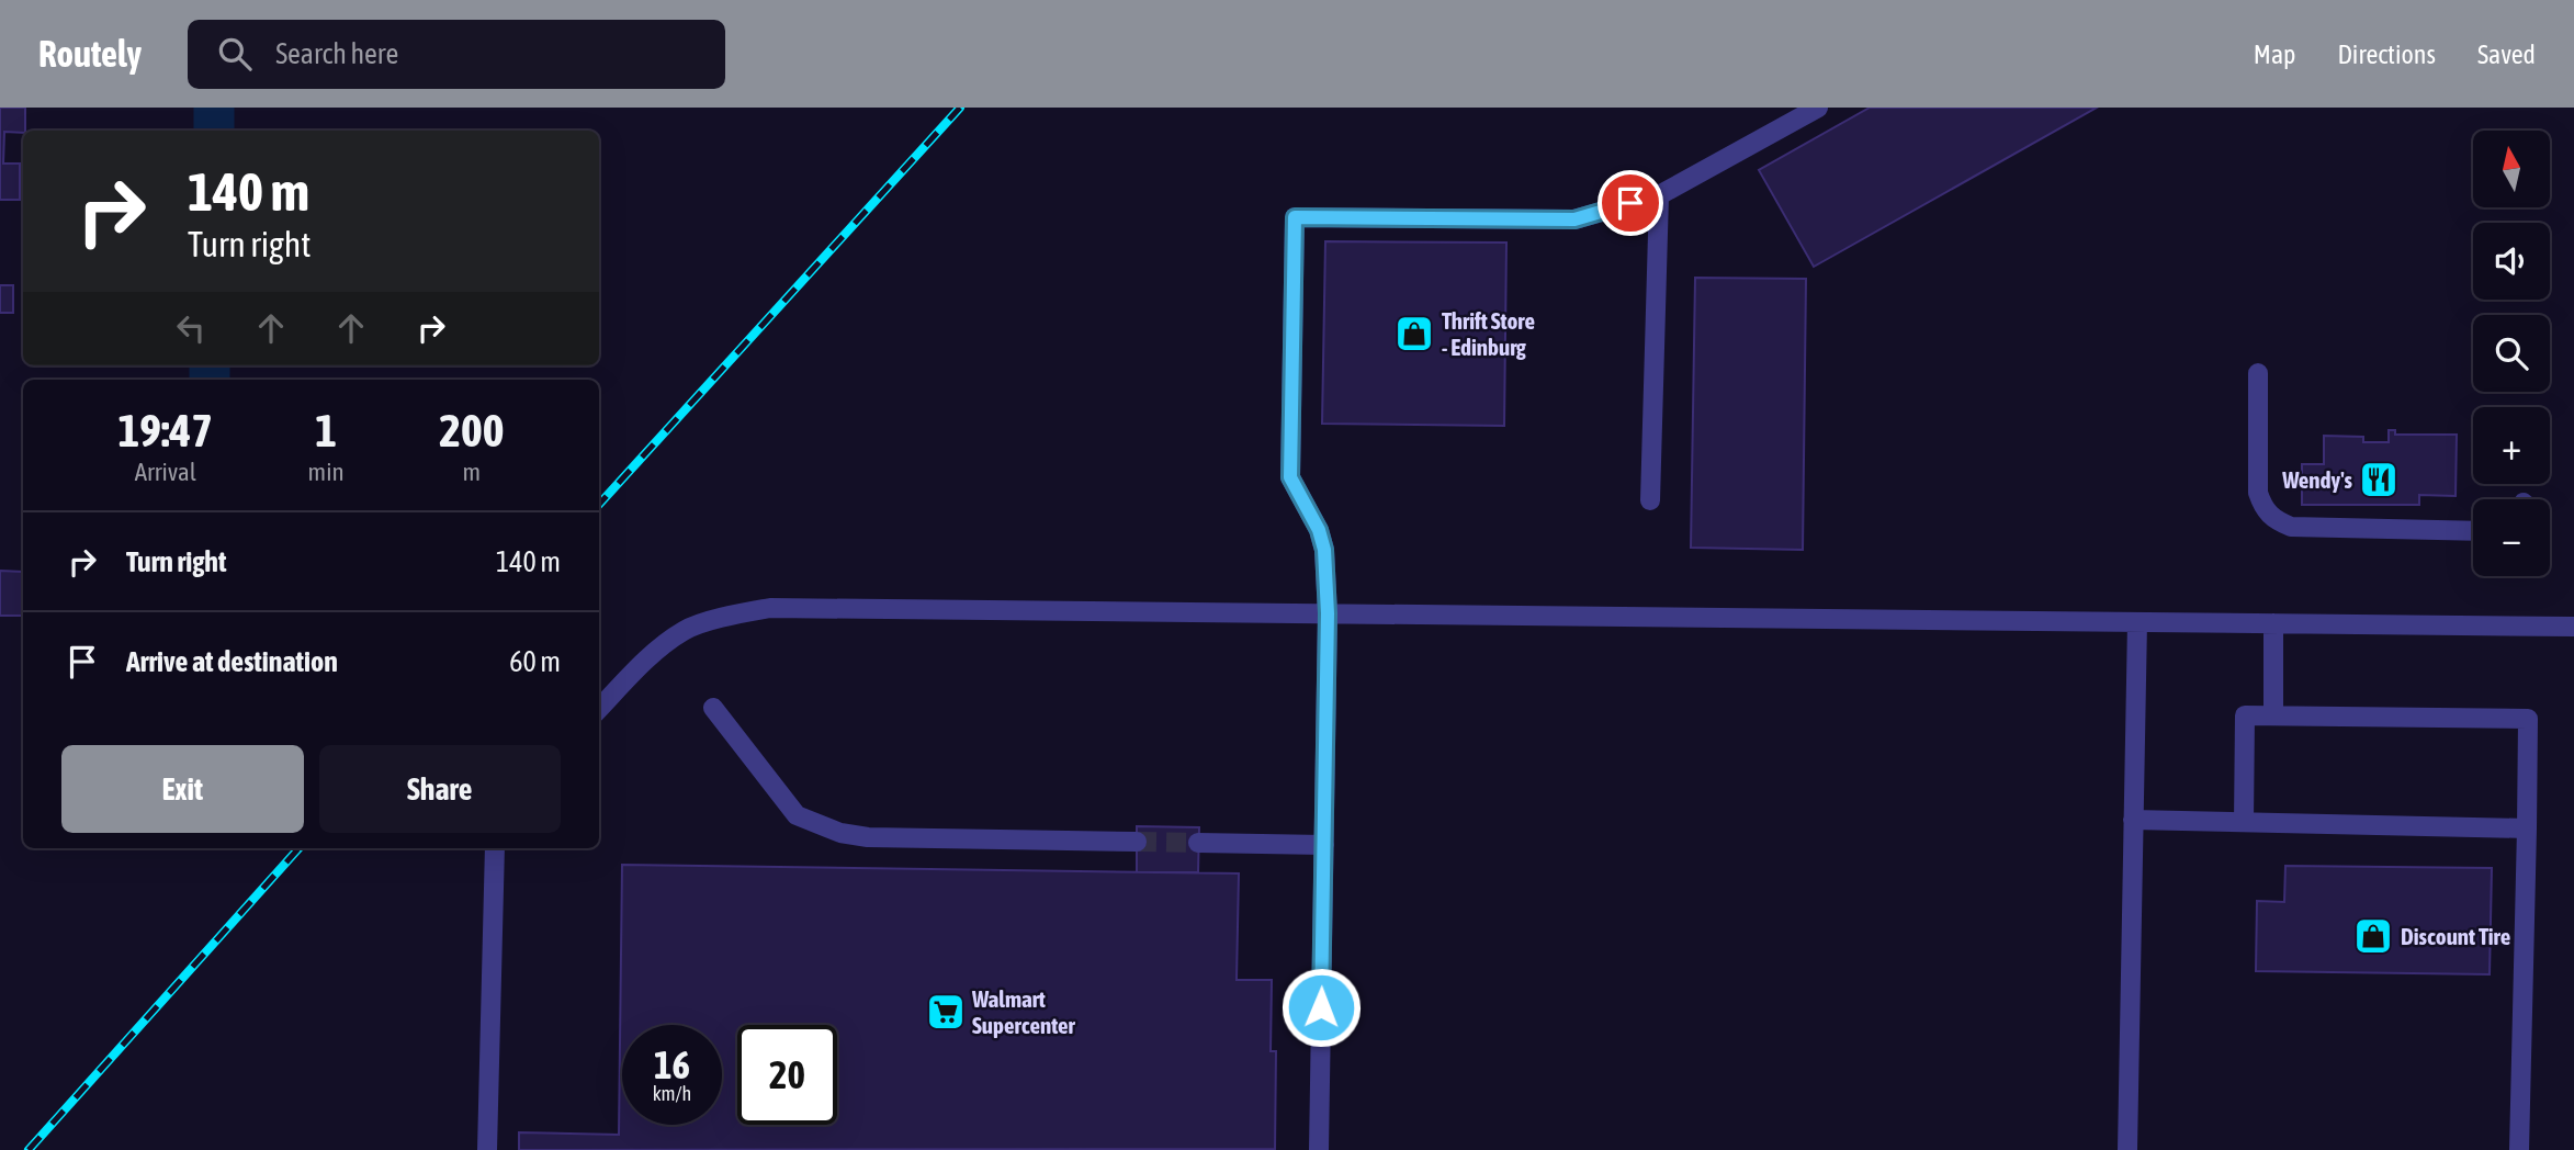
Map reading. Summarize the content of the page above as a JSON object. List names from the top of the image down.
{
  "places": {
    "shop": ["Thrift Store - Edinburg", "Discount Tire"],
    "restaurant": ["Wendy's"],
    "supermarket": ["Walmart Supercenter"]
  },
  "north": "top",
  "page": {
    "header": "Routely",
    "search": "Search here",
    "nav": ["Map", "Directions", "Saved"],
    "map_buttons": ["+", "−"],
    "turn": ["140 m", "Turn right"],
    "eta": [
      "19:47",
      "Arrival",
      "1",
      "min",
      "200",
      "m"
    ],
    "list": [
      {
        "name": "Turn right",
        "value": "140 m"
      },
      {
        "name": "Arrive at destination",
        "value": "60 m"
      }
    ],
    "buttons": ["Exit", "Share"],
    "speed": "16 km/h",
    "limit": "20"
  }
}
